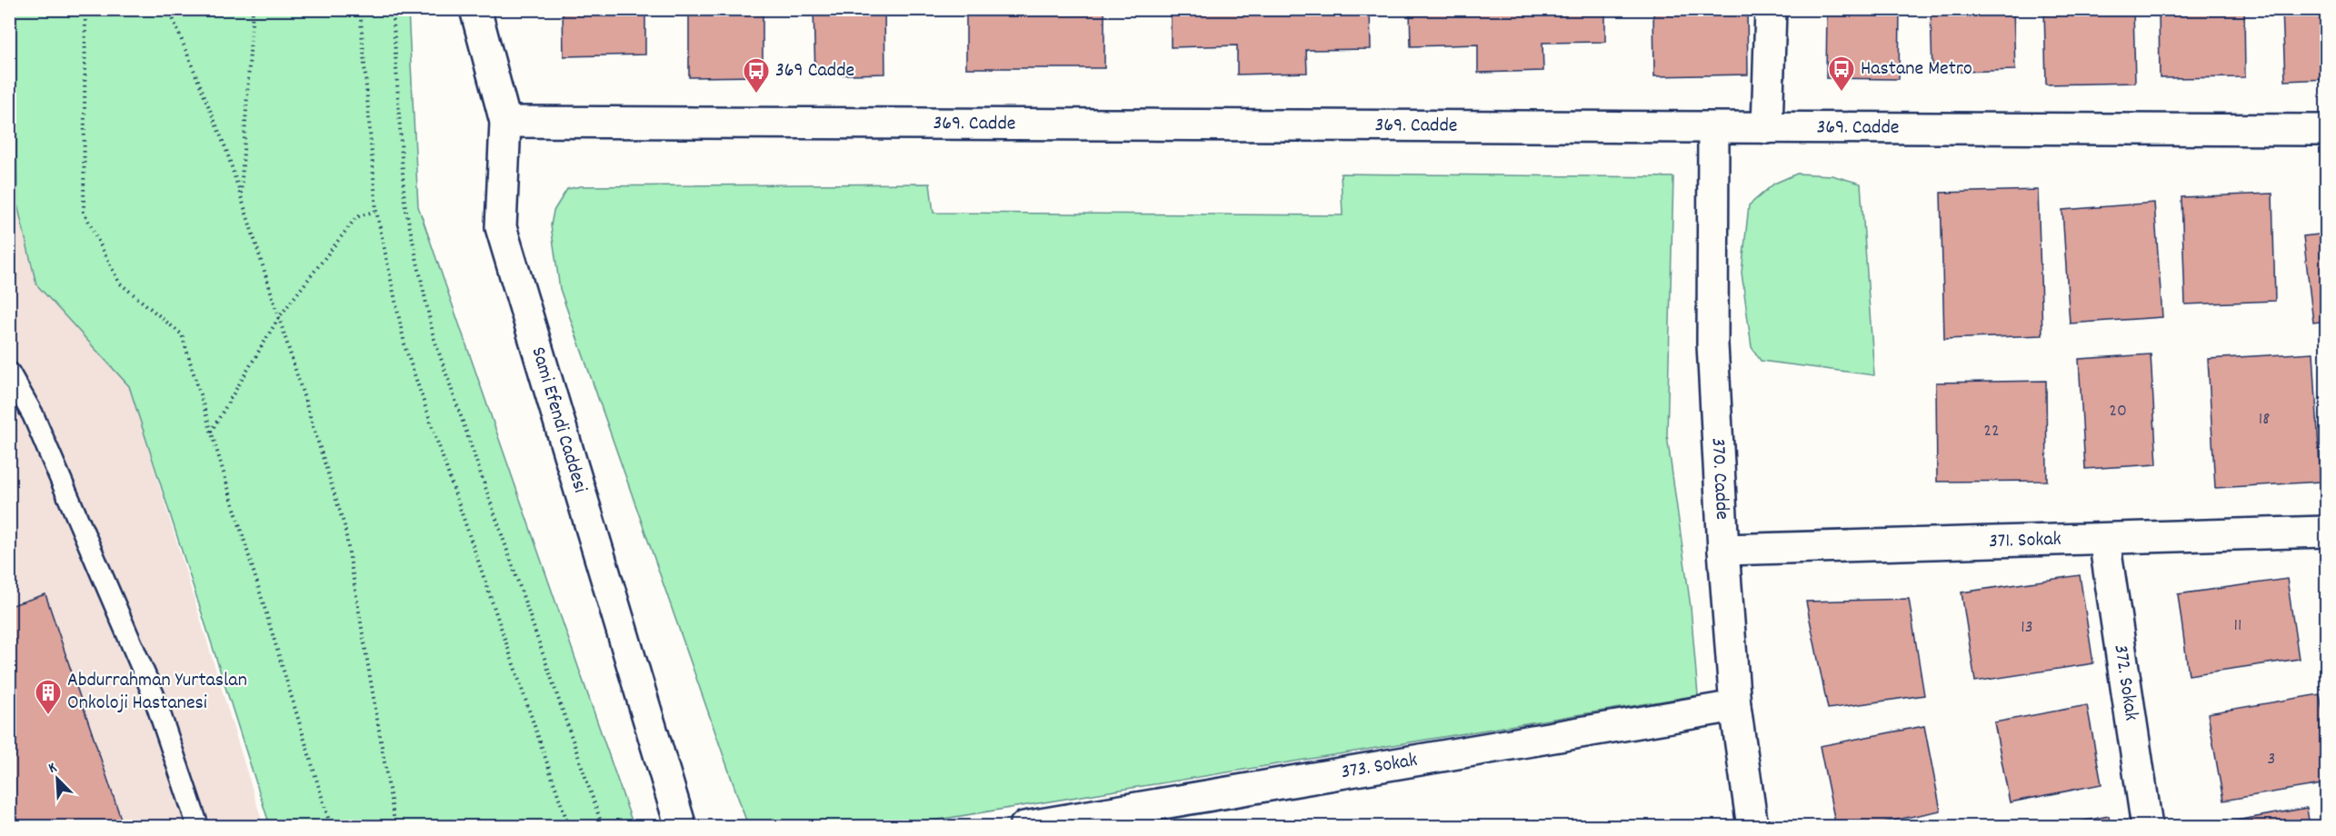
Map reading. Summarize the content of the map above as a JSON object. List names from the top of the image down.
{
  "streets": {
    "street": [
      "369. Cadde",
      "Sami Efendi Caddesi",
      "370. Cadde",
      "371. Sokak",
      "372. Sokak",
      "373. Sokak"
    ]
  },
  "crossings": [
    ["369. Cadde", "Sami Efendi Caddesi"],
    ["369. Cadde", "370. Cadde"],
    ["370. Cadde", "371. Sokak"],
    ["370. Cadde", "373. Sokak"],
    ["371. Sokak", "372. Sokak"]
  ],
  "places": {
    "bus stop": ["Hastane Metro", "369 Cadde"],
    "building": ["Abdurrahman Yurtaslan Onkoloji Hastanesi"]
  },
  "house_numbers": [
    "20",
    "18",
    "22",
    "11",
    "13",
    "3"
  ],
  "north": "top left"
}
